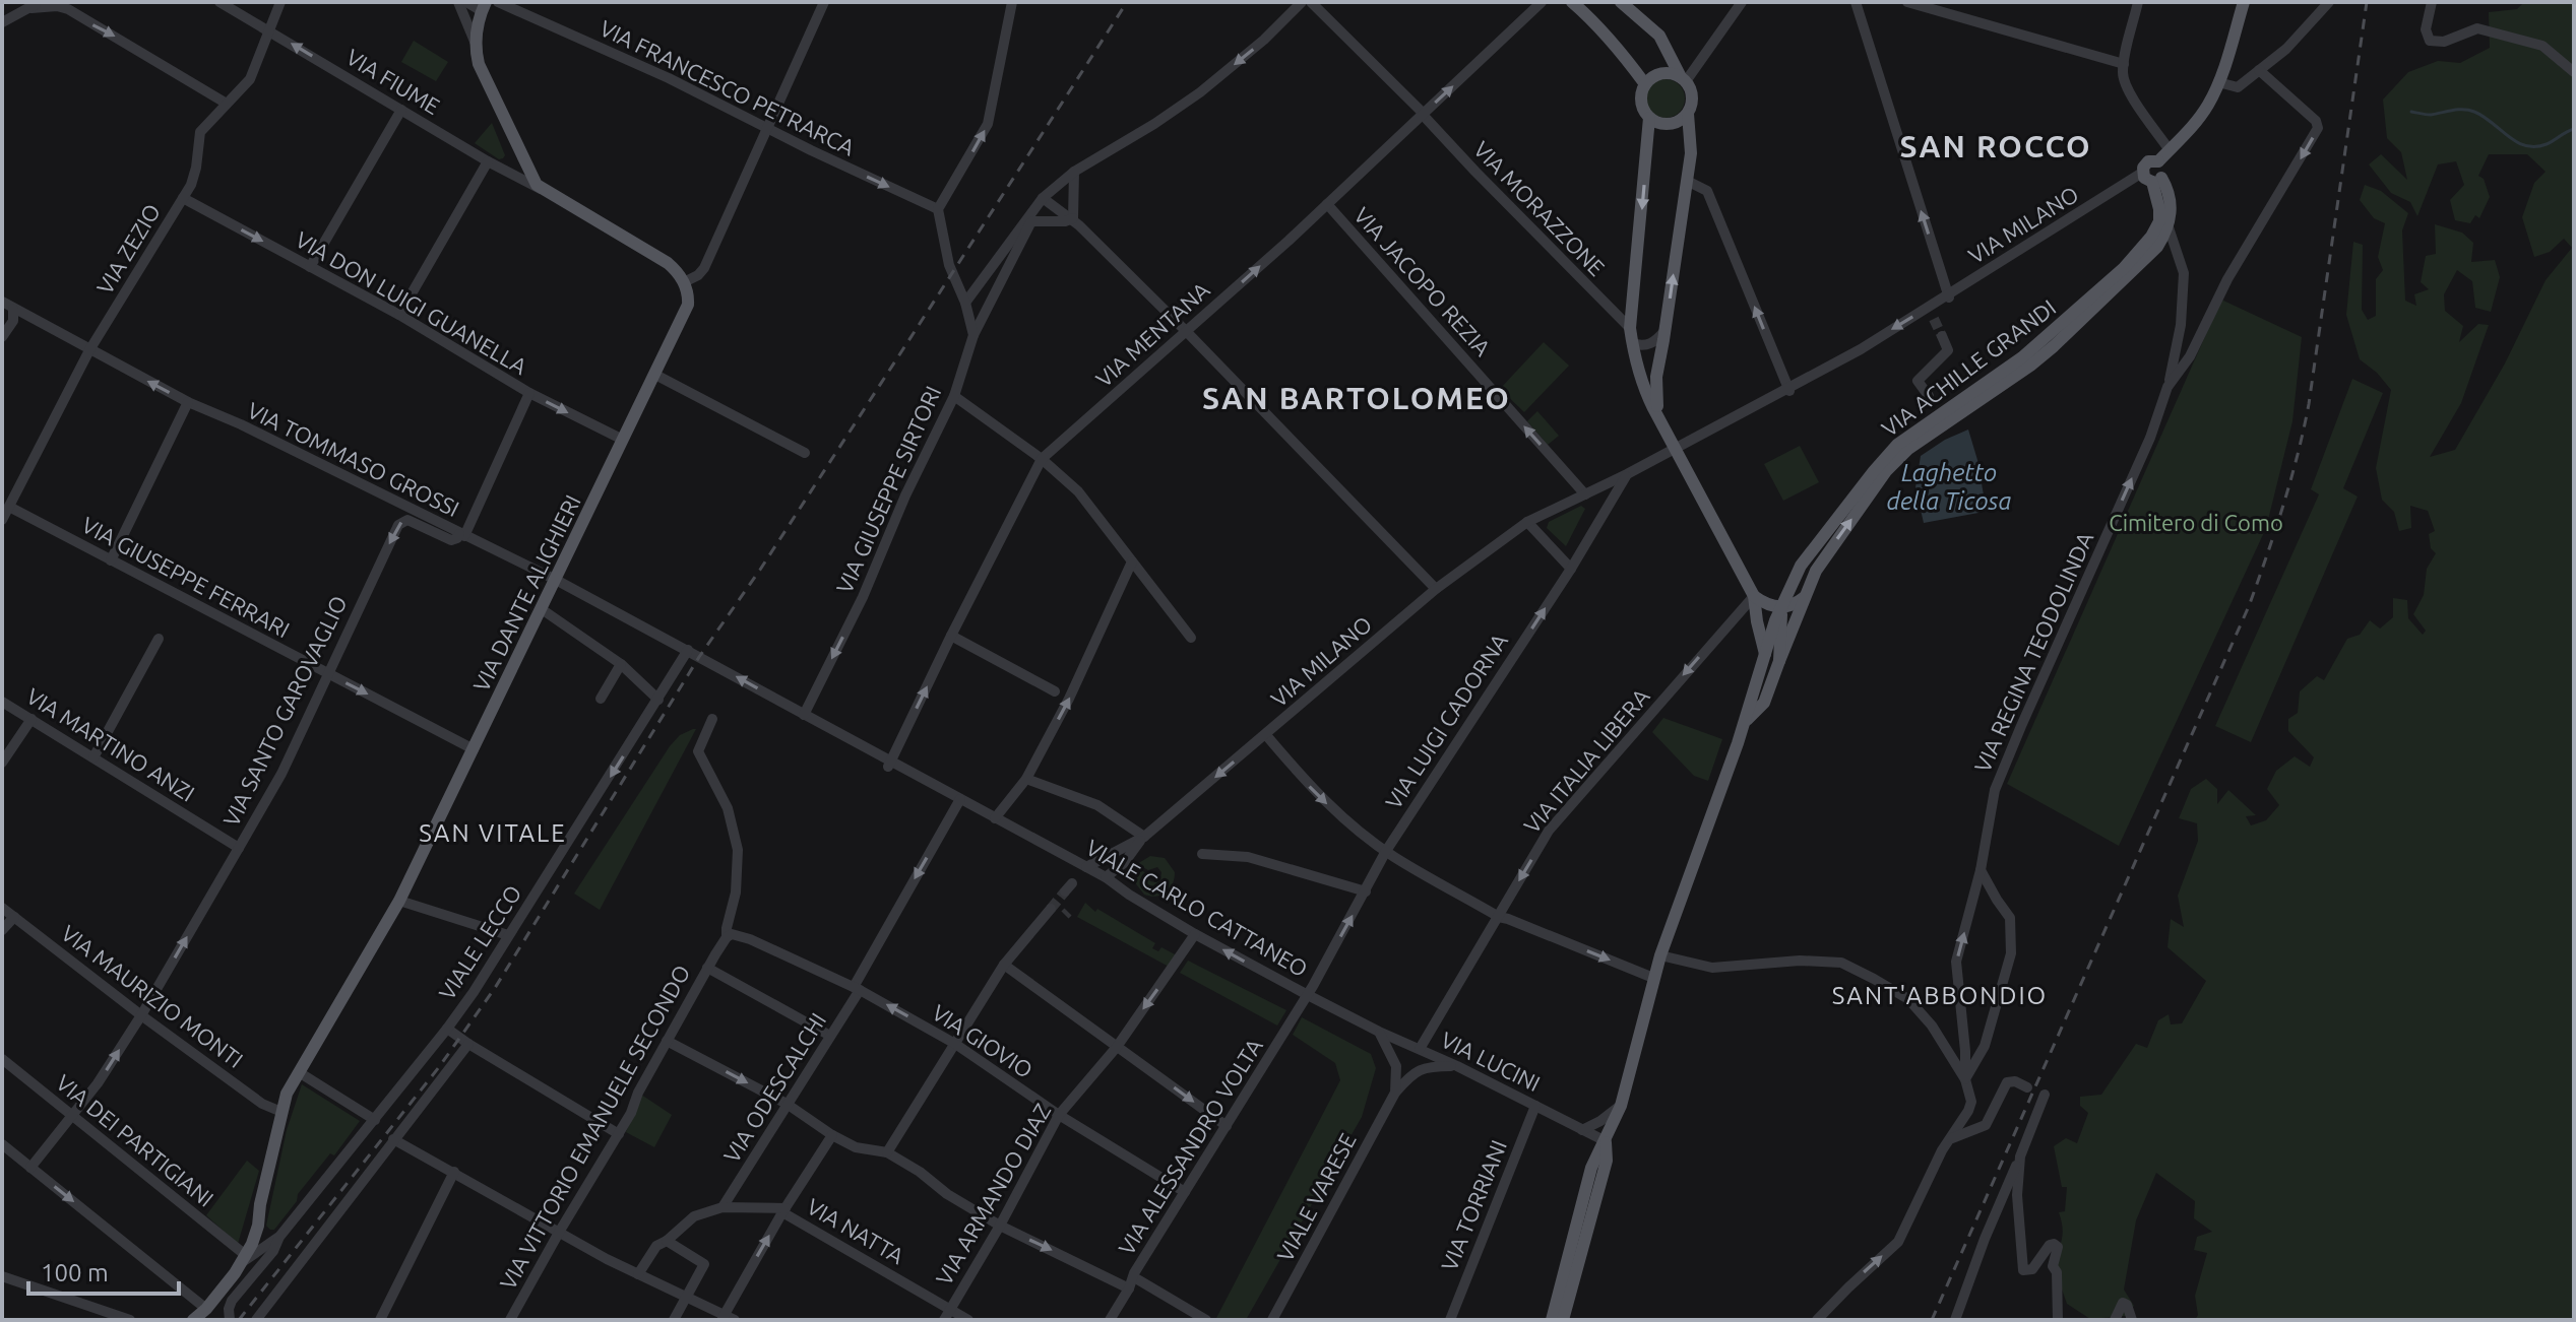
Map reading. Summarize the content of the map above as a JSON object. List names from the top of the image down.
{
  "streets": {
    "main road": ["VIA ACHILLE GRANDI", "VIA DANTE ALIGHIERI"],
    "street": [
      "VIA FIUME",
      "VIA FRANCESCO PETRARCA",
      "VIA MORAZZONE",
      "VIA MILANO",
      "VIA ZEZIO",
      "VIA JACOPO REZIA",
      "VIA DON LUIGI GUANELLA",
      "VIA MENTANA",
      "VIA TOMMASO GROSSI",
      "VIA GIUSEPPE SIRTORI",
      "VIA GIUSEPPE FERRARI",
      "VIA REGINA TEODOLINDA",
      "VIA SANTO GAROVAGLIO",
      "VIA LUIGI CADORNA",
      "VIA MARTINO ANZI",
      "VIA ITALIA LIBERA",
      "VIALE CARLO CATTANEO",
      "VIALE LECCO",
      "VIA MAURIZIO MONTI",
      "VIA GIOVIO",
      "VIA LUCINI",
      "VIA ODESCALCHI",
      "VIA VITTORIO EMANUELE SECONDO",
      "VIA DEI PARTIGIANI",
      "VIA ALESSANDRO VOLTA",
      "VIA ARMANDO DIAZ",
      "VIALE VARESE",
      "VIA TORRIANI",
      "VIA NATTA"
    ]
  },
  "crossings": [
    ["VIA FIUME", "VIA ZEZIO"],
    ["VIA MORAZZONE", "VIA MENTANA"],
    ["VIA MILANO", "VIA JACOPO REZIA"],
    ["VIA MILANO", "VIA ACHILLE GRANDI"],
    ["VIA MILANO", "VIA LUIGI CADORNA"],
    ["VIA MILANO", "VIALE CARLO CATTANEO"],
    ["VIA ZEZIO", "VIA DON LUIGI GUANELLA"],
    ["VIA ZEZIO", "VIA TOMMASO GROSSI"],
    ["VIA ZEZIO", "VIA GIUSEPPE FERRARI"],
    ["VIA JACOPO REZIA", "VIA MENTANA"],
    ["VIA DON LUIGI GUANELLA", "VIA DANTE ALIGHIERI"],
    ["VIA MENTANA", "VIALE CARLO CATTANEO"],
    ["VIA TOMMASO GROSSI", "VIA GIUSEPPE SIRTORI"],
    ["VIA TOMMASO GROSSI", "VIA DANTE ALIGHIERI"],
    ["VIA TOMMASO GROSSI", "VIA SANTO GAROVAGLIO"],
    ["VIA TOMMASO GROSSI", "VIALE CARLO CATTANEO"],
    ["VIA TOMMASO GROSSI", "VIALE LECCO"],
    ["VIA GIUSEPPE SIRTORI", "VIALE CARLO CATTANEO"],
    ["VIA GIUSEPPE FERRARI", "VIA DANTE ALIGHIERI"],
    ["VIA GIUSEPPE FERRARI", "VIA SANTO GAROVAGLIO"],
    ["VIA DANTE ALIGHIERI", "VIA MAURIZIO MONTI"],
    ["VIA DANTE ALIGHIERI", "VIA DEI PARTIGIANI"],
    ["VIA SANTO GAROVAGLIO", "VIA MARTINO ANZI"],
    ["VIA SANTO GAROVAGLIO", "VIA MAURIZIO MONTI"],
    ["VIA SANTO GAROVAGLIO", "VIA DEI PARTIGIANI"],
    ["VIA LUIGI CADORNA", "VIALE CARLO CATTANEO"],
    ["VIA LUIGI CADORNA", "VIA ALESSANDRO VOLTA"],
    ["VIA ITALIA LIBERA", "VIA LUCINI"],
    ["VIALE CARLO CATTANEO", "VIA LUCINI"],
    ["VIALE CARLO CATTANEO", "VIA ODESCALCHI"],
    ["VIALE CARLO CATTANEO", "VIA ALESSANDRO VOLTA"],
    ["VIALE CARLO CATTANEO", "VIA ARMANDO DIAZ"],
    ["VIA GIOVIO", "VIA ODESCALCHI"],
    ["VIA GIOVIO", "VIA VITTORIO EMANUELE SECONDO"],
    ["VIA GIOVIO", "VIA ALESSANDRO VOLTA"],
    ["VIA GIOVIO", "VIA ARMANDO DIAZ"],
    ["VIA LUCINI", "VIALE VARESE"],
    ["VIA LUCINI", "VIA TORRIANI"],
    ["VIA ODESCALCHI", "VIA NATTA"],
    ["VIA ARMANDO DIAZ", "VIA NATTA"]
  ],
  "one_way": [
    "VIA FIUME",
    "VIA FRANCESCO PETRARCA",
    "VIA JACOPO REZIA",
    "VIA DON LUIGI GUANELLA",
    "VIA MENTANA",
    "VIA GIUSEPPE SIRTORI",
    "VIA LUIGI CADORNA",
    "VIA ITALIA LIBERA",
    "VIALE LECCO",
    "VIA ODESCALCHI"
  ],
  "districts": [
    "SAN ROCCO",
    "SAN BARTOLOMEO",
    "SAN VITALE",
    "SANT'ABBONDIO"
  ],
  "water": ["Laghetto della Ticosa"],
  "parks": ["Cimitero di Como"],
  "scale_bar": "100 m"
}
